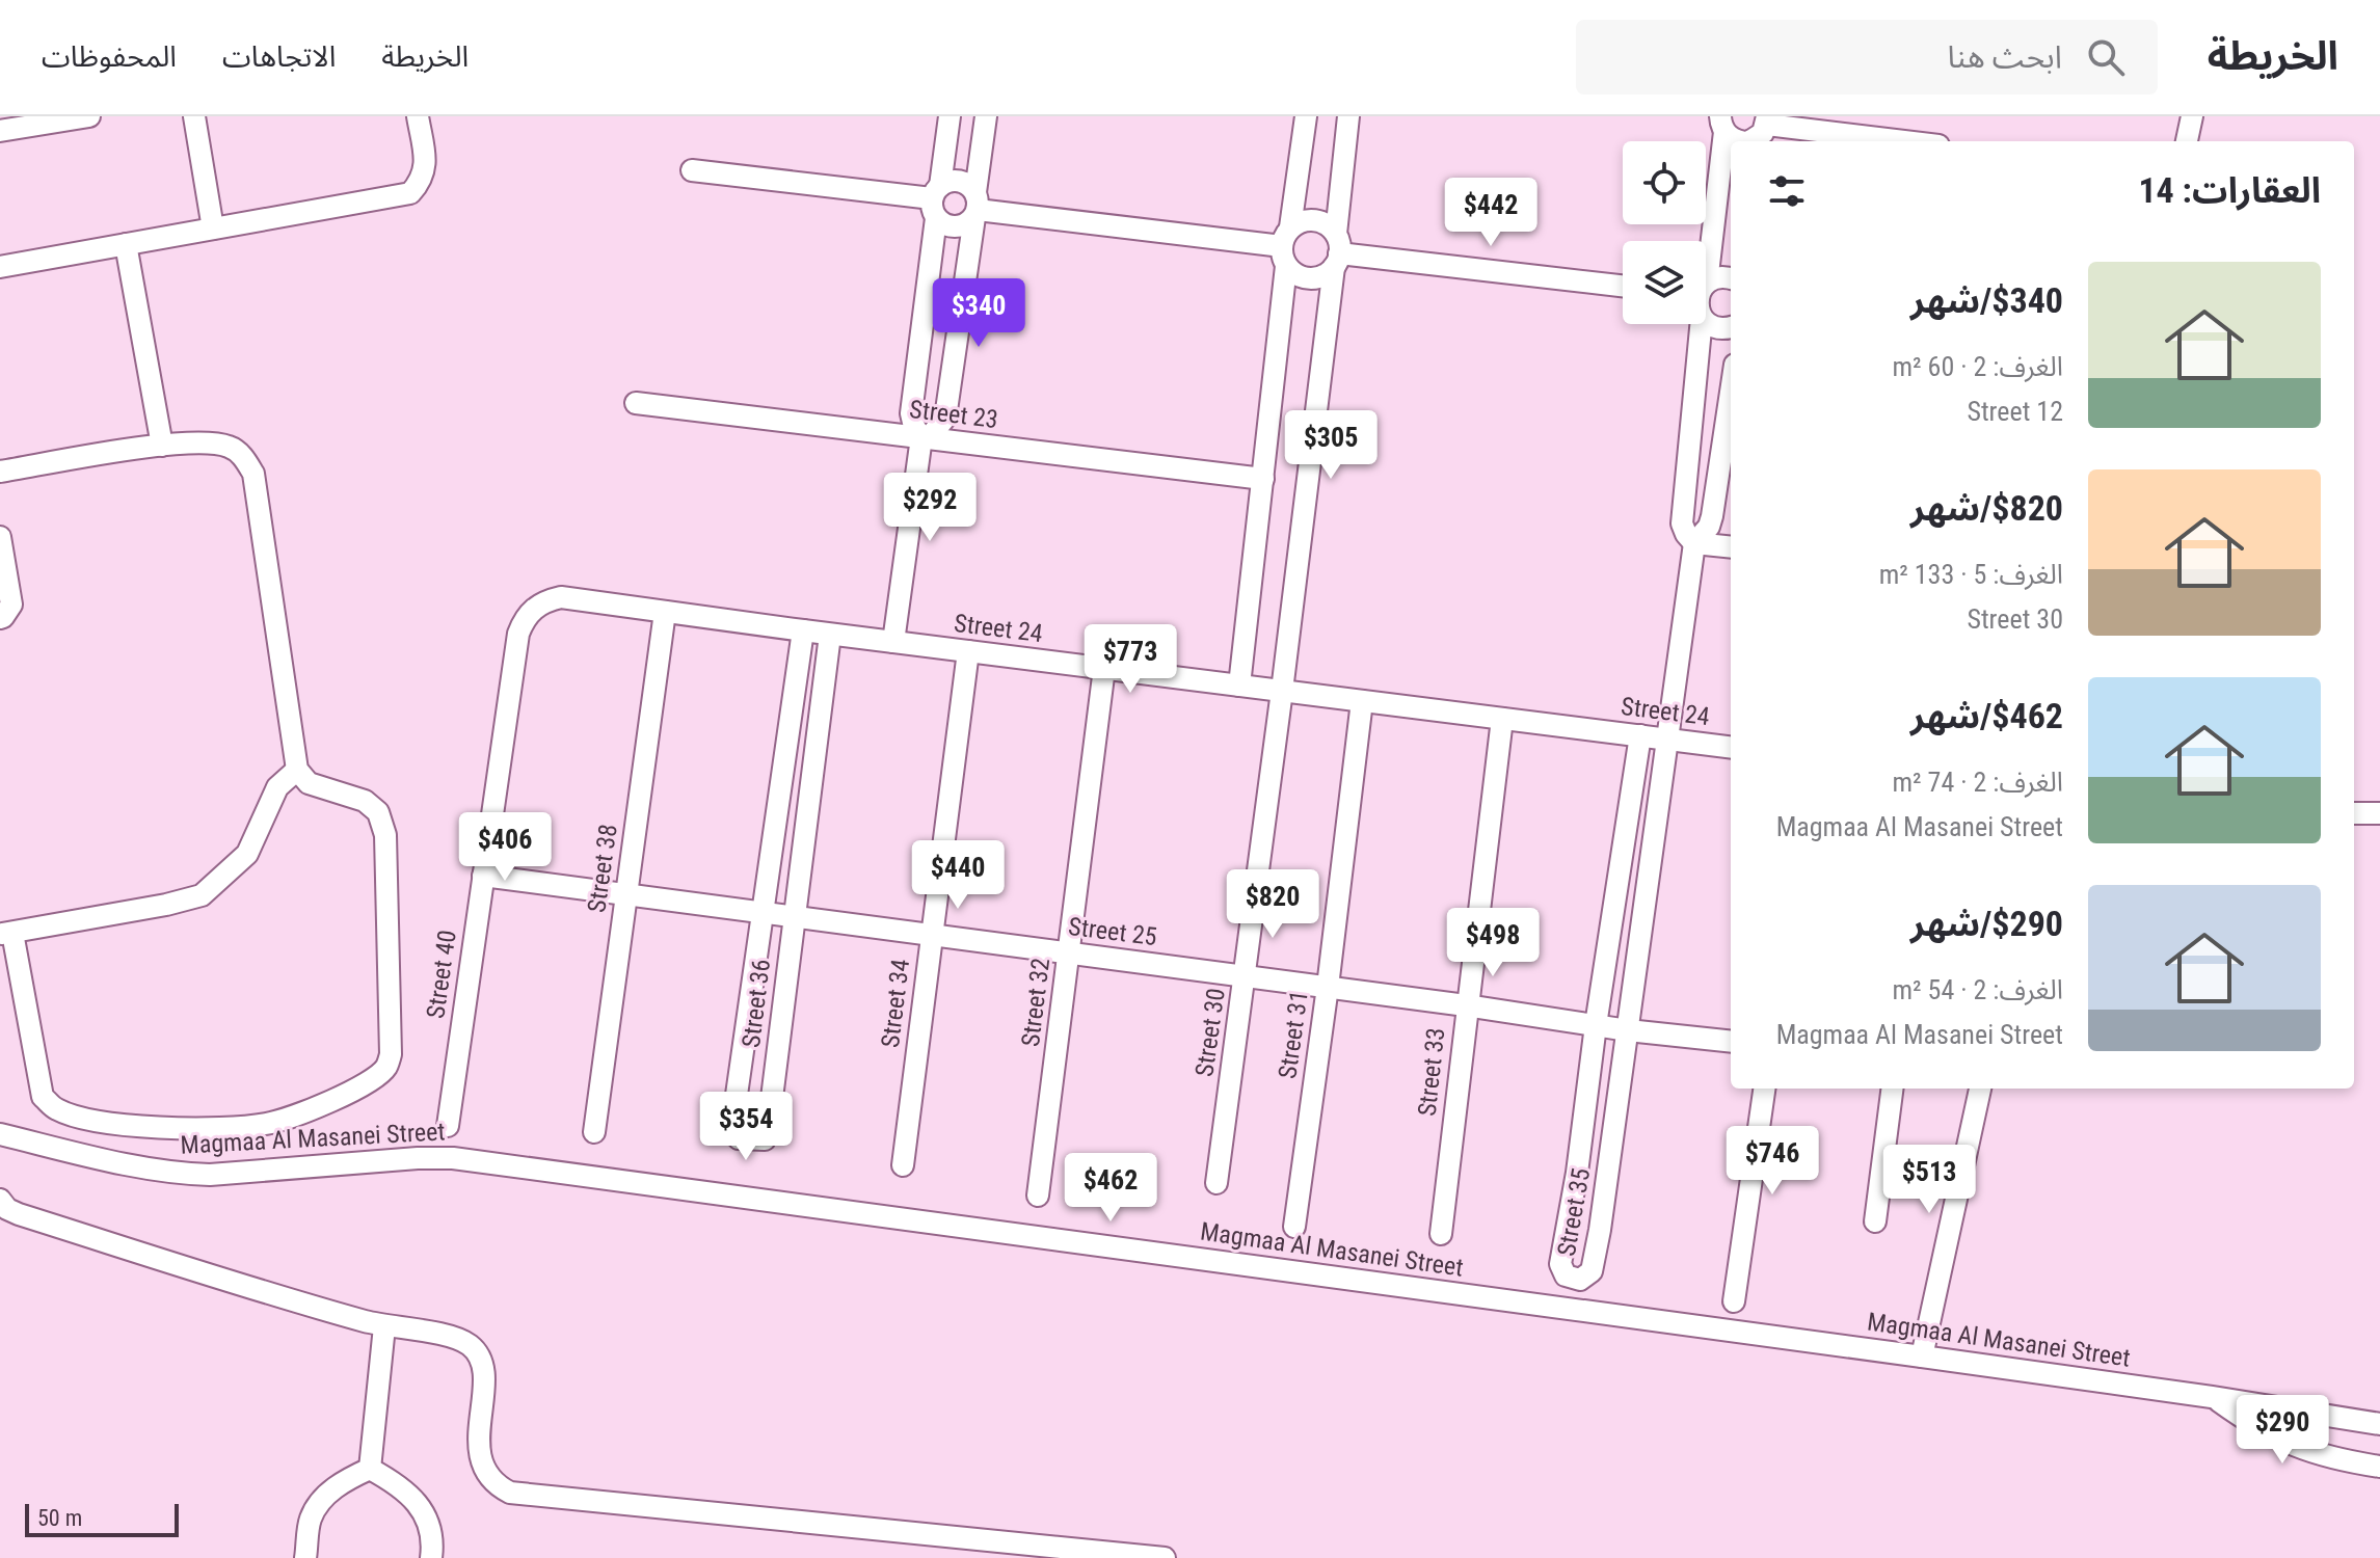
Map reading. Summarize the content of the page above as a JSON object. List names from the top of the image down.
{
  "streets": {
    "street": [
      "Street 23",
      "Street 24",
      "Street 38",
      "Street 25",
      "Street 40",
      "Street 32",
      "Street 36",
      "Street 34",
      "Street 30",
      "Street 31",
      "Street 33",
      "Magmaa Al Masanei Street",
      "Street 35"
    ]
  },
  "crossings": [
    ["Street 24", "Street 38"],
    ["Street 24", "Street 40"],
    ["Street 24", "Street 32"],
    ["Street 24", "Street 36"],
    ["Street 24", "Street 34"],
    ["Street 24", "Street 30"],
    ["Street 24", "Street 31"],
    ["Street 24", "Street 33"],
    ["Street 24", "Street 35"],
    ["Street 38", "Street 25"],
    ["Street 25", "Street 40"],
    ["Street 25", "Street 32"],
    ["Street 25", "Street 36"],
    ["Street 25", "Street 34"],
    ["Street 25", "Street 30"],
    ["Street 25", "Street 31"],
    ["Street 25", "Street 33"],
    ["Street 25", "Street 35"]
  ],
  "scale_bar": "50 m",
  "page": {
    "header": "الخريطة",
    "search": "ابحث هنا",
    "nav": ["الخريطة", "الاتجاهات", "المحفوظات"],
    "heading": "العقارات: 14",
    "price": [
      "$442",
      "$340",
      "$305",
      "$292",
      "$773",
      "$406",
      "$440",
      "$820",
      "$498",
      "$354",
      "$746",
      "$513",
      "$462",
      "$290"
    ],
    "list": [
      {
        "name": "$340/شهر",
        "note": "الغرف: 2 · 60 m² · Street 12"
      },
      {
        "name": "$820/شهر",
        "note": "الغرف: 5 · 133 m² · Street 30"
      },
      {
        "name": "$462/شهر",
        "note": "الغرف: 2 · 74 m² · Magmaa Al Masanei Street"
      },
      {
        "name": "$290/شهر",
        "note": "الغرف: 2 · 54 m² · Magmaa Al Masanei Street"
      }
    ],
    "scale": "50 m"
  }
}
